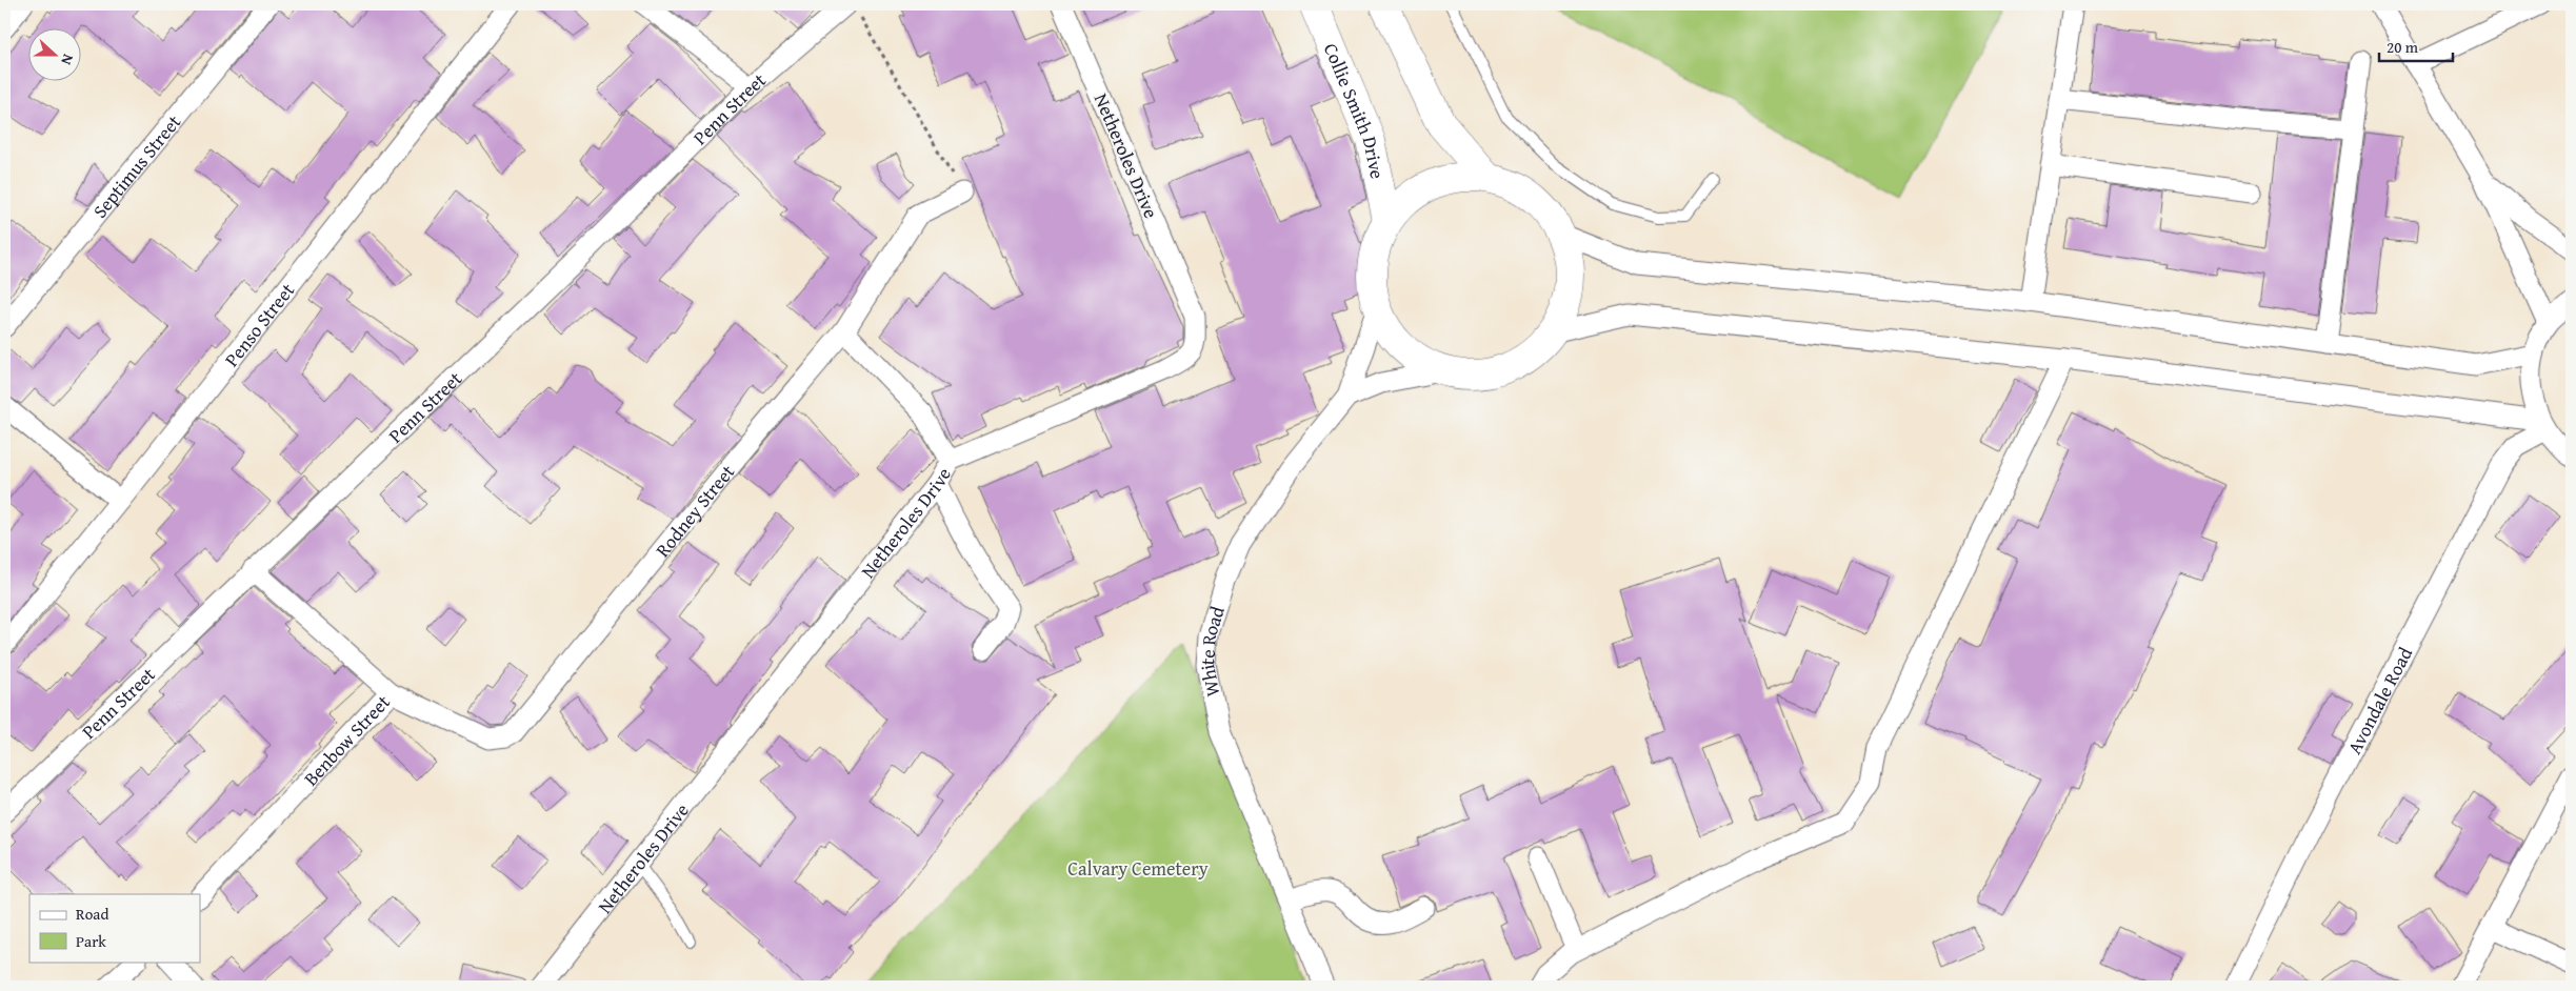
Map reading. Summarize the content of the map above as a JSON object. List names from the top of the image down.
{
  "streets": {
    "street": [
      "Penn Street",
      "Collie Smith Drive",
      "Netheroles Drive",
      "Septimus Street",
      "Penso Street",
      "Rodney Street",
      "White Road",
      "Avondale Road",
      "Benbow Street"
    ]
  },
  "crossings": [
    ["Penn Street", "Benbow Street"],
    ["Rodney Street", "Benbow Street"]
  ],
  "parks": ["Calvary Cemetery"],
  "legend": ["Road", "Park"],
  "scale_bar": "20 m",
  "north": "right"
}
